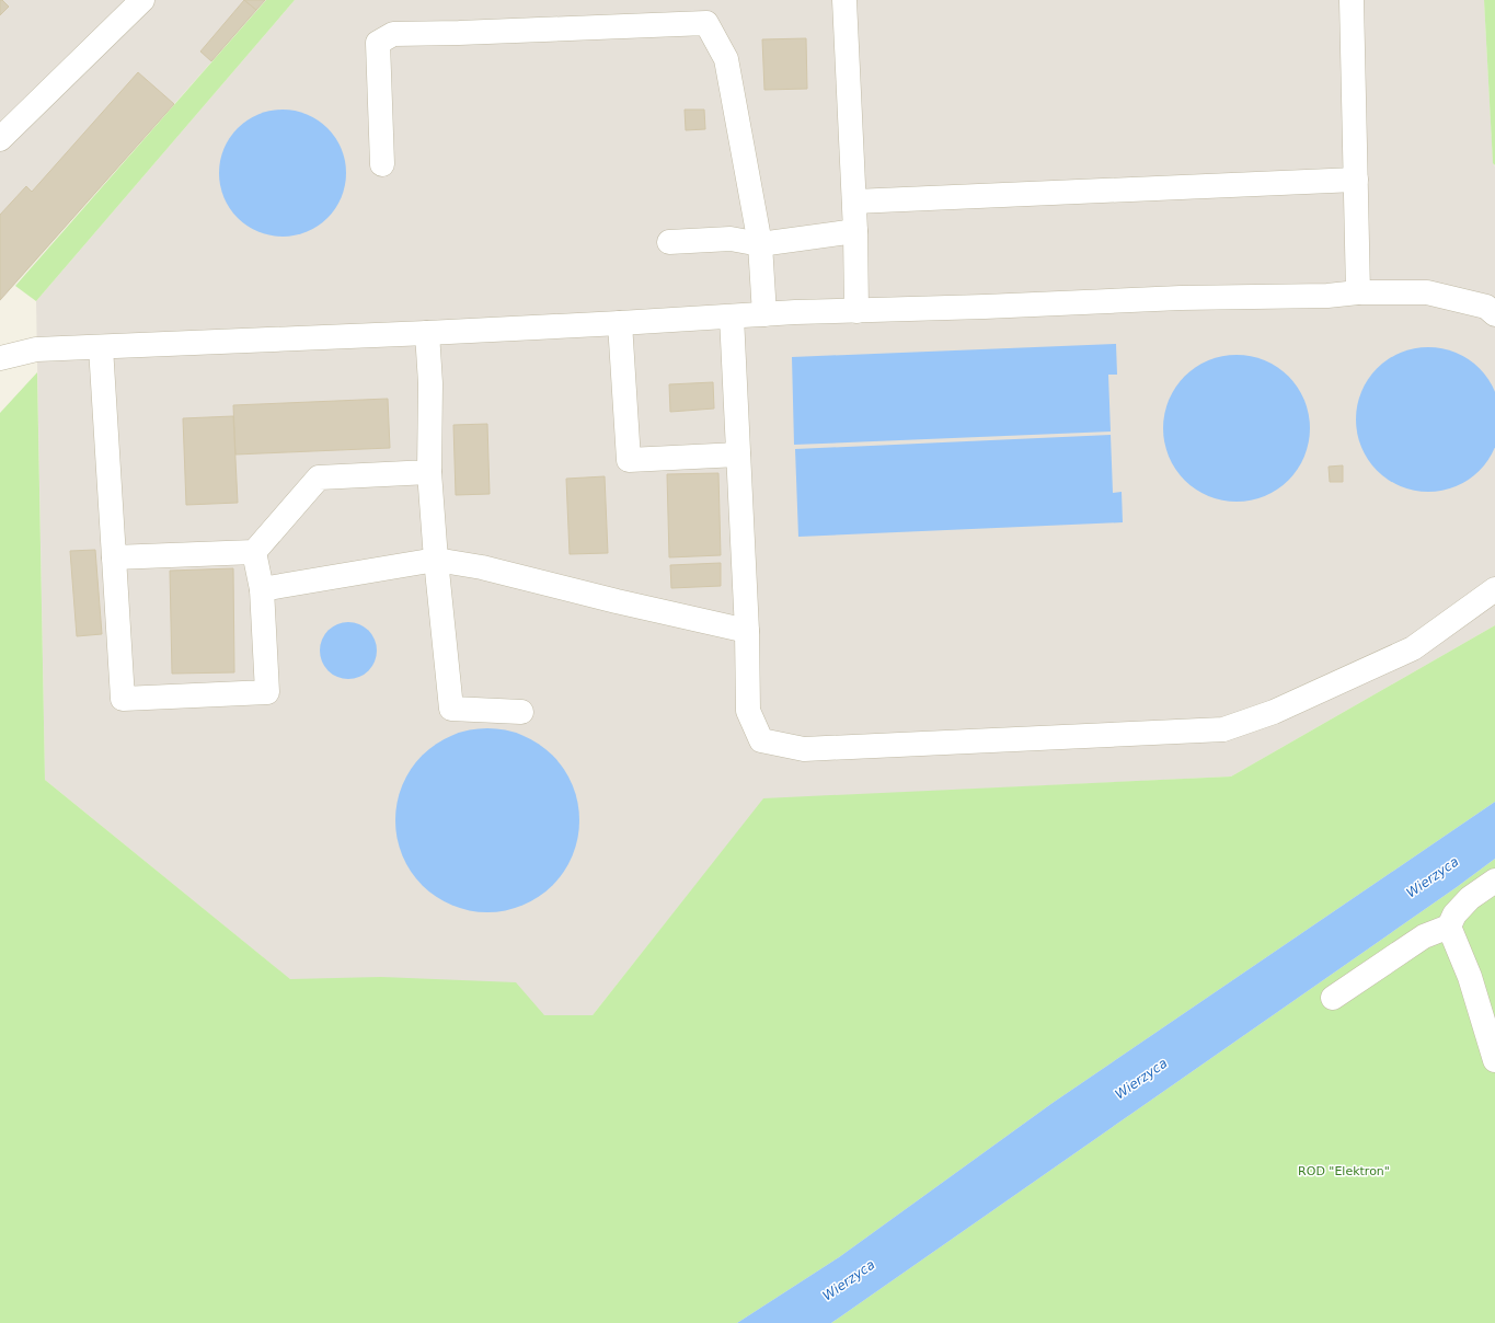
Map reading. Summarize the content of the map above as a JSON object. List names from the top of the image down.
{
  "water": ["Wierzyca"],
  "parks": ["ROD \"Elektron\""]
}
